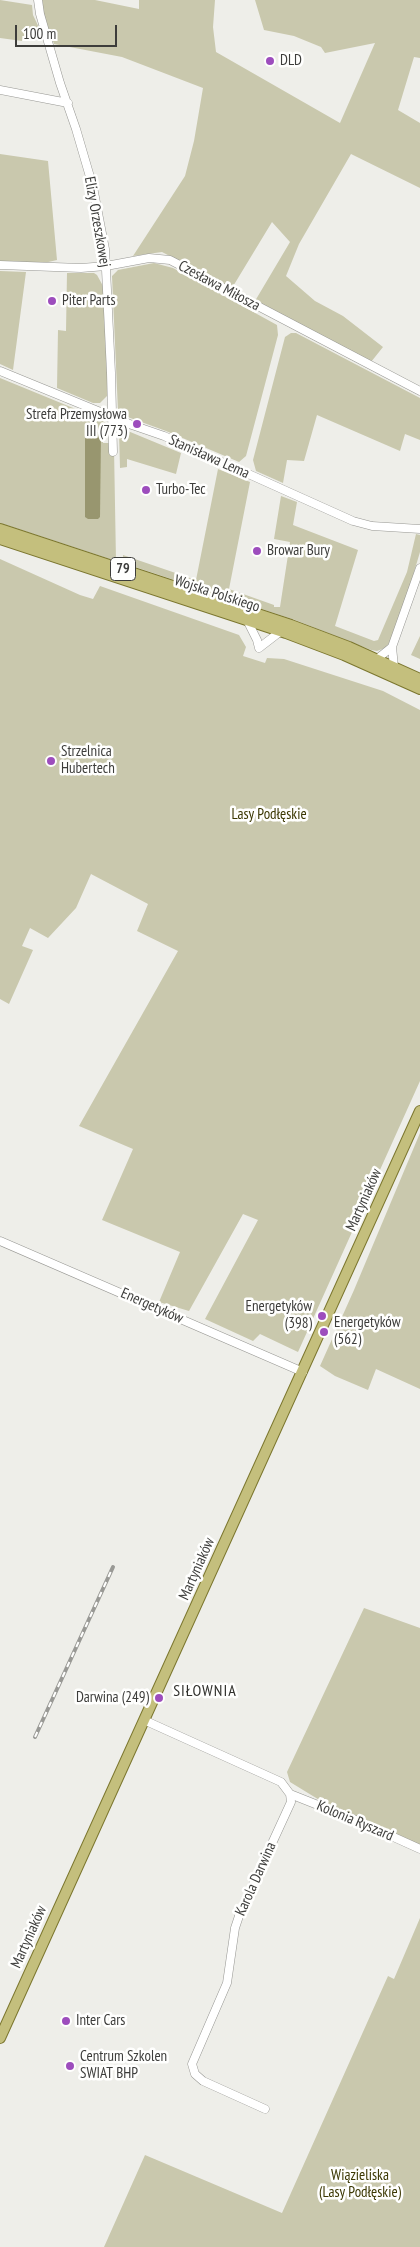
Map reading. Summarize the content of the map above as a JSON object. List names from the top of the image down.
{
  "streets": {
    "main road": ["79", "Wojska Polskiego", "Martyniaków"],
    "street": [
      "Elizy Orzeszkowej",
      "Czesława Miłosza",
      "Stanisława Lema",
      "Energetyków",
      "Kolonia Ryszard",
      "Karola Darwina"
    ]
  },
  "crossings": [
    ["Elizy Orzeszkowej", "Czesława Miłosza"],
    ["Elizy Orzeszkowej", "Stanisława Lema"],
    ["Martyniaków", "Energetyków"],
    ["Kolonia Ryszard", "Karola Darwina"]
  ],
  "districts": ["SIŁOWNIA"],
  "parks": ["Lasy Podłęskie", "Wiązieliska (Lasy Podłęskie)"],
  "places": [
    "DLD",
    "Piter Parts",
    "Strefa Przemysłowa III (773)",
    "Turbo-Tec",
    "Browar Bury",
    "Strzelnica Hubertech",
    "Energetyków (398)",
    "Energetyków (562)",
    "Darwina (249)",
    "Inter Cars",
    "Centrum Szkolen SWIAT BHP"
  ],
  "scale_bar": "100 m"
}
